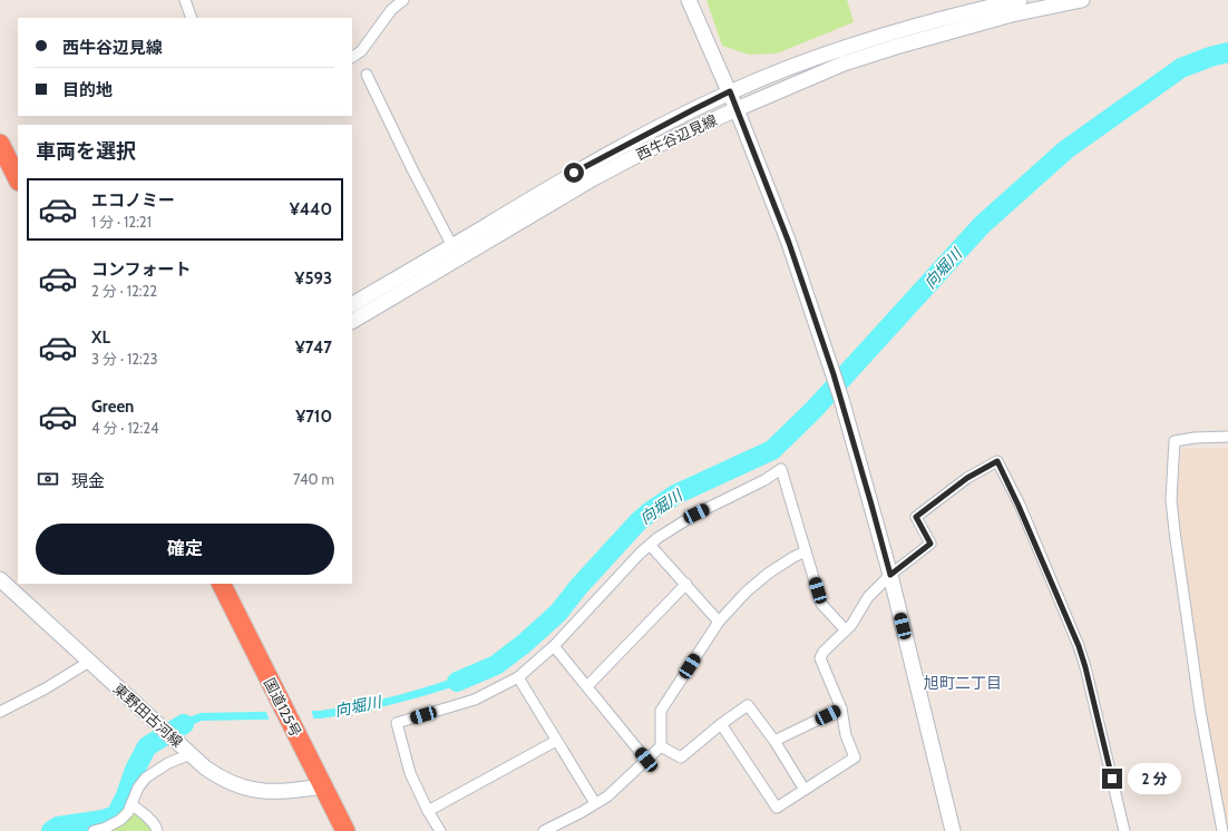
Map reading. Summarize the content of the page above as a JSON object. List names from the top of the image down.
{
  "streets": {
    "highway": ["国道125号"],
    "street": ["西牛谷辺見線", "東野田古河線"]
  },
  "crossings": [
    ["国道125号", "東野田古河線"]
  ],
  "districts": ["旭町二丁目"],
  "water": ["向堀川"],
  "page": {
    "banner": ["西牛谷辺見線", "目的地"],
    "heading": "車両を選択",
    "list": [
      {
        "name": "エコノミー",
        "note": "1 分 · 12:21",
        "value": "¥440"
      },
      {
        "name": "コンフォート",
        "note": "2 分 · 12:22",
        "value": "¥593"
      },
      {
        "name": "XL",
        "note": "3 分 · 12:23",
        "value": "¥747"
      },
      {
        "name": "Green",
        "note": "4 分 · 12:24",
        "value": "¥710"
      }
    ],
    "pay": ["現金", "740 m"],
    "buttons": "確定",
    "bubble": "2 分"
  }
}
